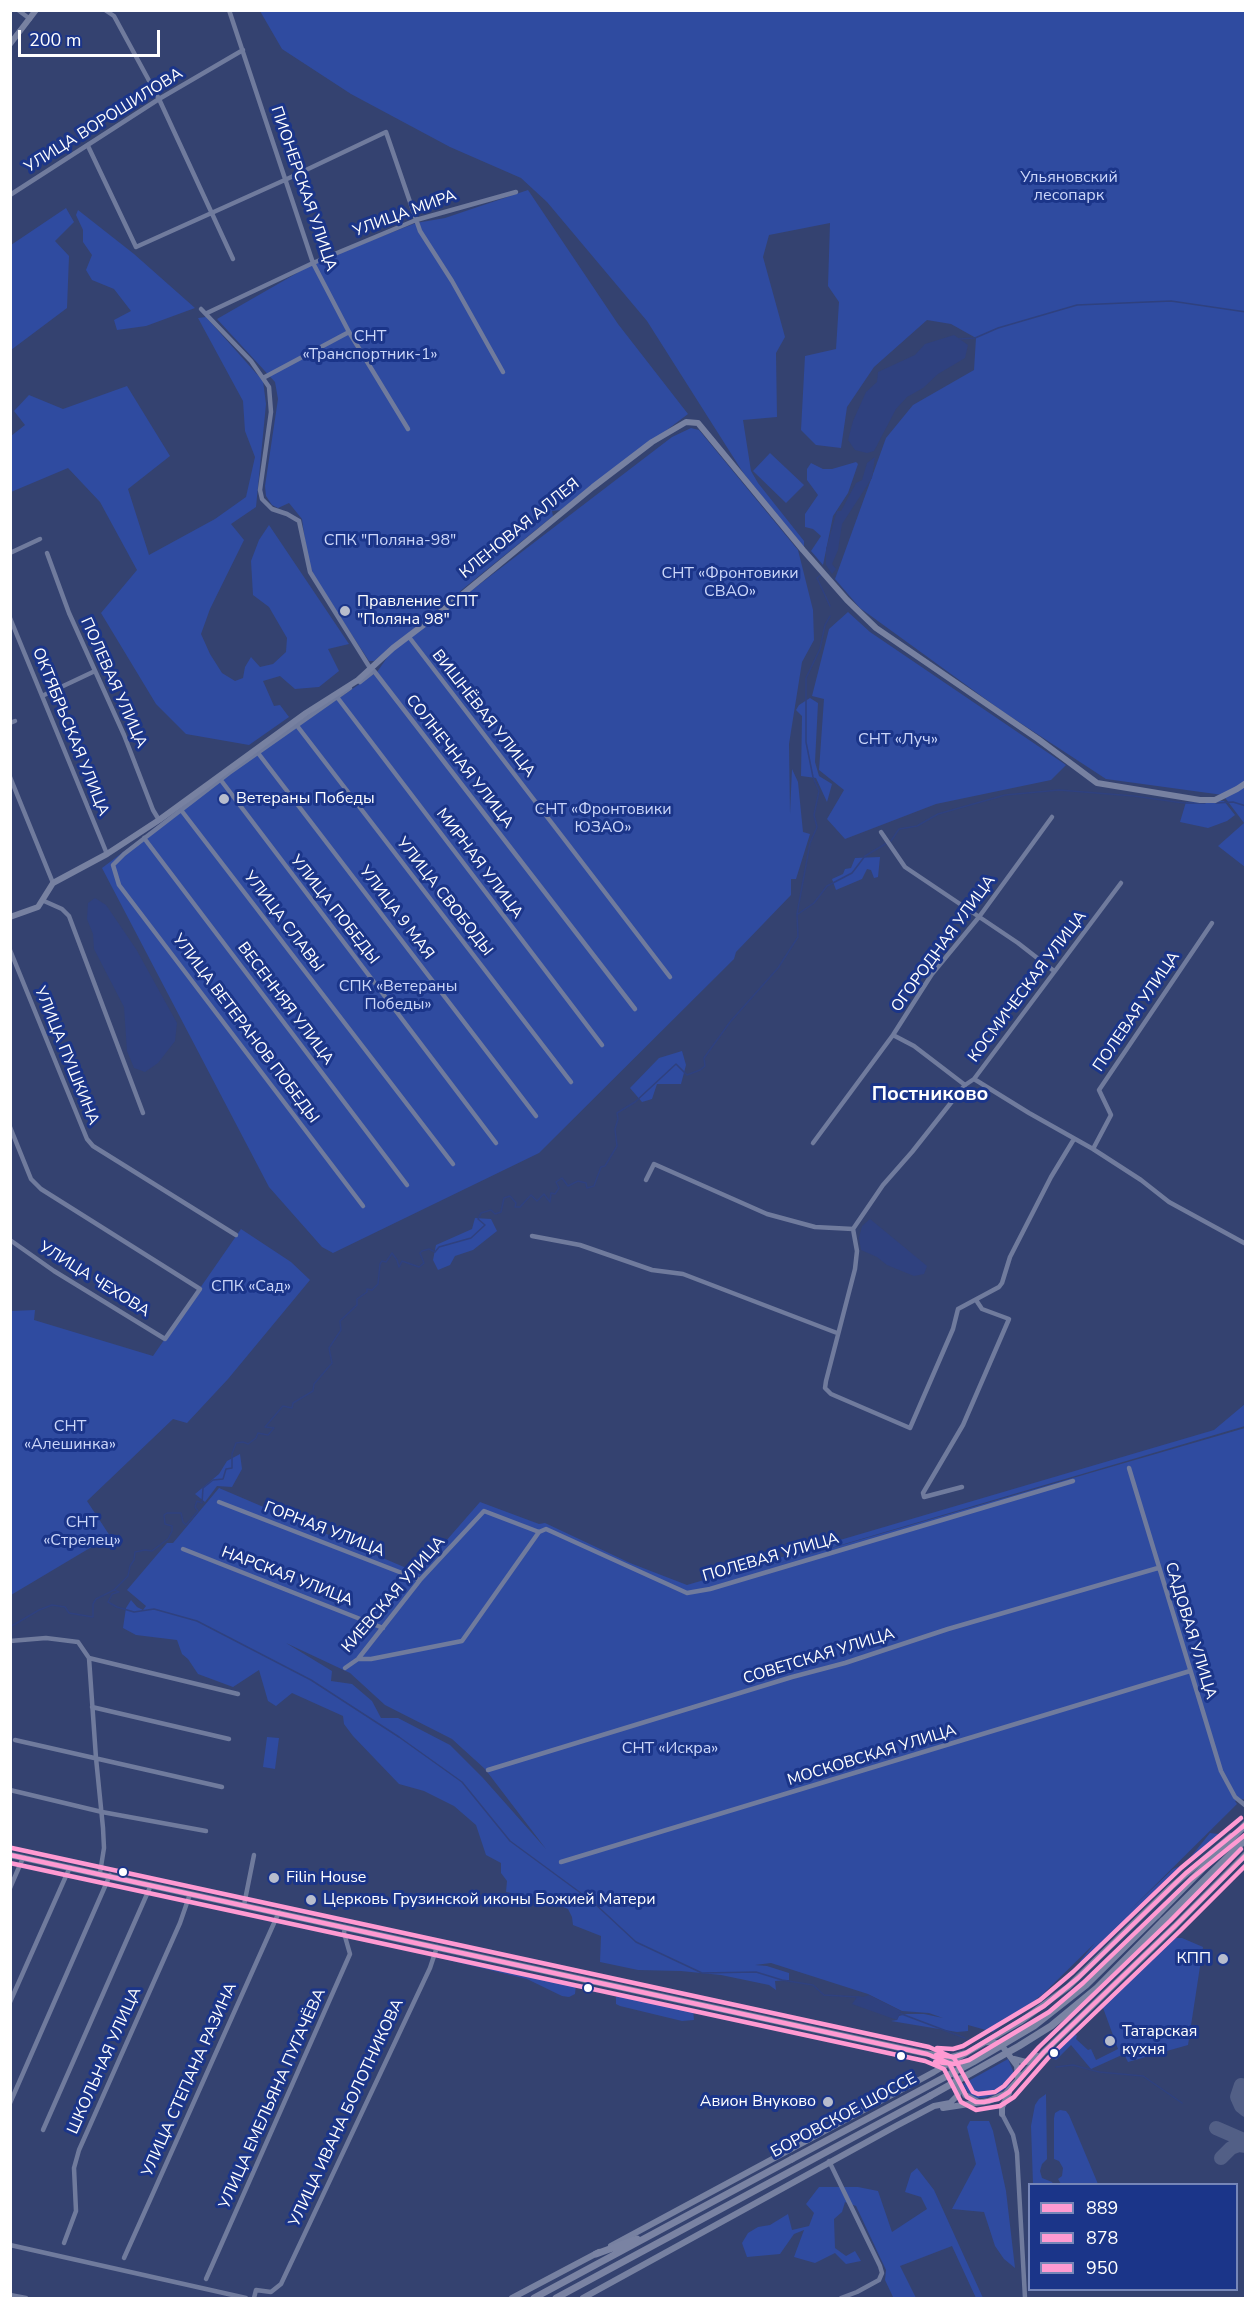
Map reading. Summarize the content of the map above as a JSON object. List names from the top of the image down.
{
  "streets": {
    "main road": ["БОРОВСКОЕ ШОССЕ"],
    "street": [
      "УЛИЦА ВОРОШИЛОВА",
      "ПИОНЕРСКАЯ УЛИЦА",
      "УЛИЦА МИРА",
      "КЛЕНОВАЯ АЛЛЕЯ",
      "ПОЛЕВАЯ УЛИЦА",
      "ВИШНЁВАЯ УЛИЦА",
      "ОКТЯБРЬСКАЯ УЛИЦА",
      "СОЛНЕЧНАЯ УЛИЦА",
      "МИРНАЯ УЛИЦА",
      "УЛИЦА СВОБОДЫ",
      "УЛИЦА ПОБЕДЫ",
      "УЛИЦА 9 МАЯ",
      "УЛИЦА СЛАВЫ",
      "ОГОРОДНАЯ УЛИЦА",
      "КОСМИЧЕСКАЯ УЛИЦА",
      "ВЕСЕННЯЯ УЛИЦА",
      "УЛИЦА ВЕТЕРАНОВ ПОБЕДЫ",
      "УЛИЦА ПУШКИНА",
      "УЛИЦА ЧЕХОВА",
      "ГОРНАЯ УЛИЦА",
      "НАРСКАЯ УЛИЦА",
      "КИЕВСКАЯ УЛИЦА",
      "САДОВАЯ УЛИЦА",
      "СОВЕТСКАЯ УЛИЦА",
      "МОСКОВСКАЯ УЛИЦА",
      "ШКОЛЬНАЯ УЛИЦА",
      "УЛИЦА СТЕПАНА РАЗИНА",
      "УЛИЦА ЕМЕЛЬЯНА ПУГАЧЁВА",
      "УЛИЦА ИВАНА БОЛОТНИКОВА"
    ]
  },
  "crossings": [
    ["УЛИЦА ВОРОШИЛОВА", "ПИОНЕРСКАЯ УЛИЦА"],
    ["ПИОНЕРСКАЯ УЛИЦА", "УЛИЦА МИРА"],
    ["КЛЕНОВАЯ АЛЛЕЯ", "ПОЛЕВАЯ УЛИЦА"],
    ["КЛЕНОВАЯ АЛЛЕЯ", "ВИШНЁВАЯ УЛИЦА"],
    ["КЛЕНОВАЯ АЛЛЕЯ", "ОКТЯБРЬСКАЯ УЛИЦА"],
    ["КЛЕНОВАЯ АЛЛЕЯ", "СОЛНЕЧНАЯ УЛИЦА"],
    ["КЛЕНОВАЯ АЛЛЕЯ", "УЛИЦА ПОБЕДЫ"],
    ["ПОЛЕВАЯ УЛИЦА", "КИЕВСКАЯ УЛИЦА"],
    ["ВЕСЕННЯЯ УЛИЦА", "УЛИЦА ВЕТЕРАНОВ ПОБЕДЫ"],
    ["ГОРНАЯ УЛИЦА", "КИЕВСКАЯ УЛИЦА"],
    ["НАРСКАЯ УЛИЦА", "КИЕВСКАЯ УЛИЦА"],
    ["САДОВАЯ УЛИЦА", "СОВЕТСКАЯ УЛИЦА"],
    ["САДОВАЯ УЛИЦА", "МОСКОВСКАЯ УЛИЦА"]
  ],
  "districts": ["Постниково"],
  "parks": [
    "Ульяновский лесопарк",
    "СНТ «Транспортник-1»",
    "СПК \"Поляна-98\"",
    "СНТ «Фронтовики СВАО»",
    "СНТ «Луч»",
    "СНТ «Фронтовики ЮЗАО»",
    "СПК «Ветераны Победы»",
    "СПК «Сад»",
    "СНТ «Алешинка»",
    "СНТ «Стрелец»",
    "СНТ «Искра»"
  ],
  "places": [
    "Правление СПТ \"Поляна 98\"",
    "Ветераны Победы",
    "Filin House",
    "Церковь Грузинской иконы Божией Матери",
    "КПП",
    "Татарская кухня",
    "Авион Внуково"
  ],
  "lines": ["transit line 950", "transit line 889", "transit line 878"],
  "legend": ["889", "878", "950"],
  "scale_bar": "200 m"
}
